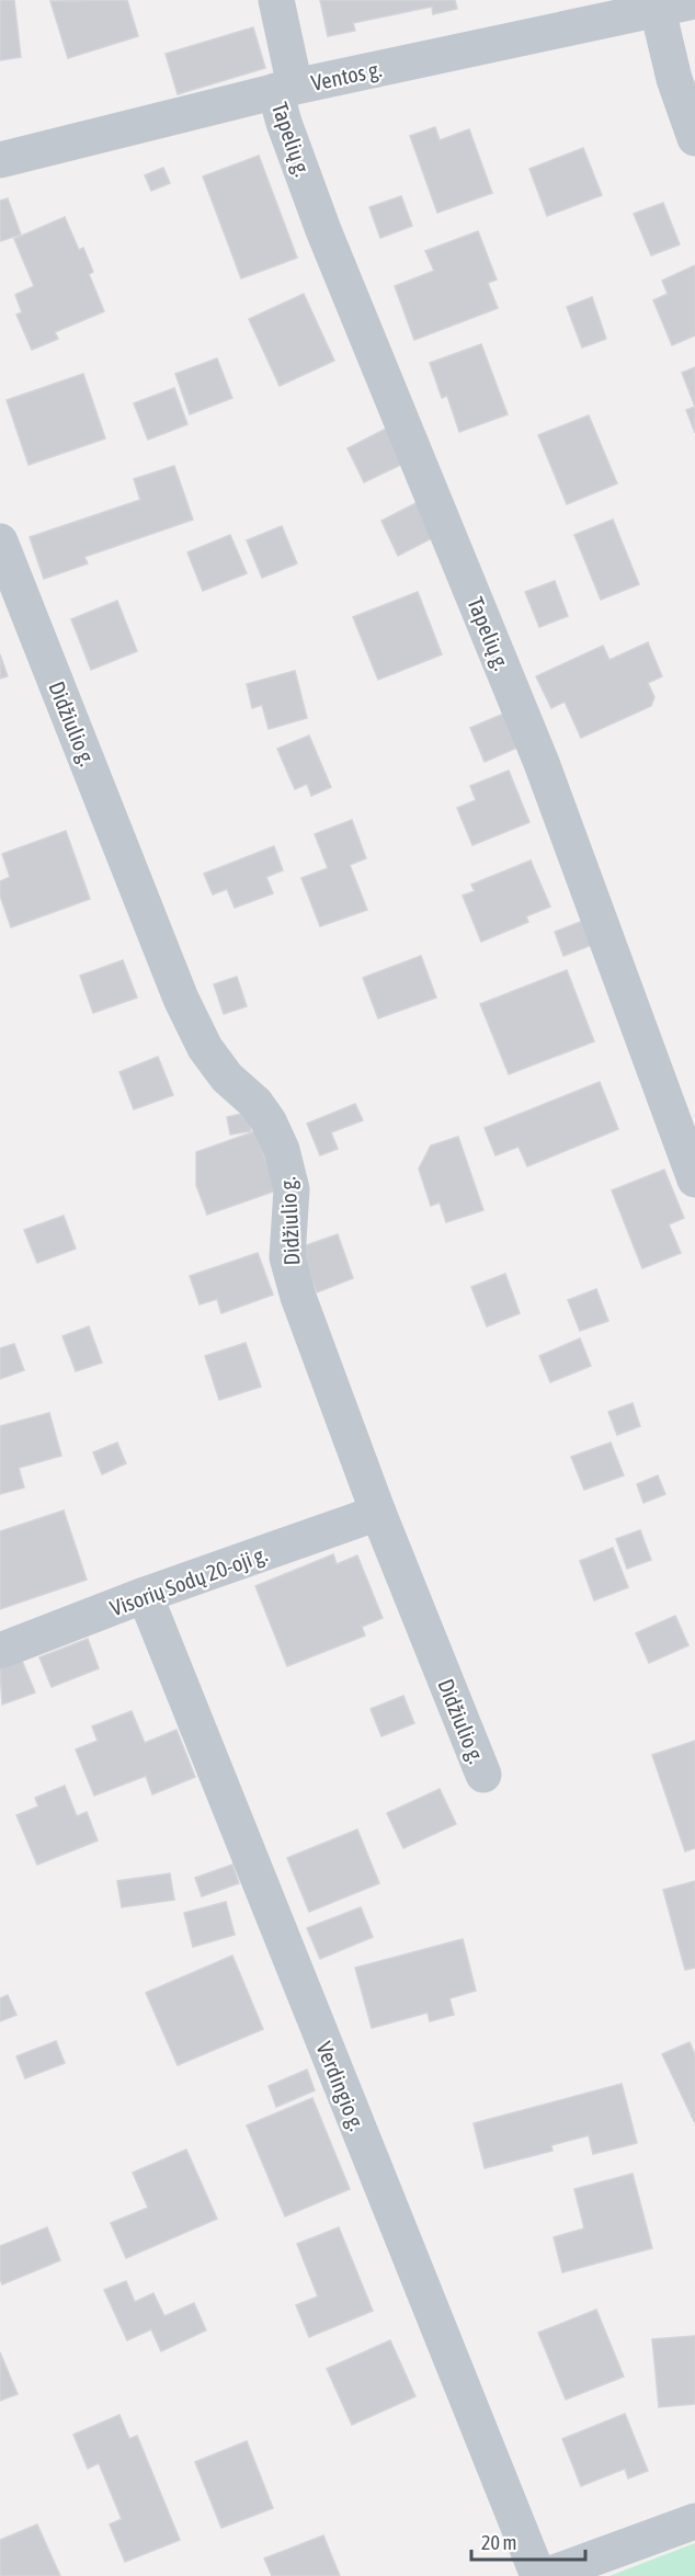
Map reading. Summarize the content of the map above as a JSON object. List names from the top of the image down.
{
  "streets": {
    "street": [
      "Ventos g.",
      "Tapelių g.",
      "Didžiulio g.",
      "Visorių Sodų 20-oji g.",
      "Verdingio g."
    ]
  },
  "crossings": [
    ["Ventos g.", "Tapelių g."],
    ["Didžiulio g.", "Visorių Sodų 20-oji g."],
    ["Visorių Sodų 20-oji g.", "Verdingio g."]
  ],
  "scale_bar": "20 m"
}
